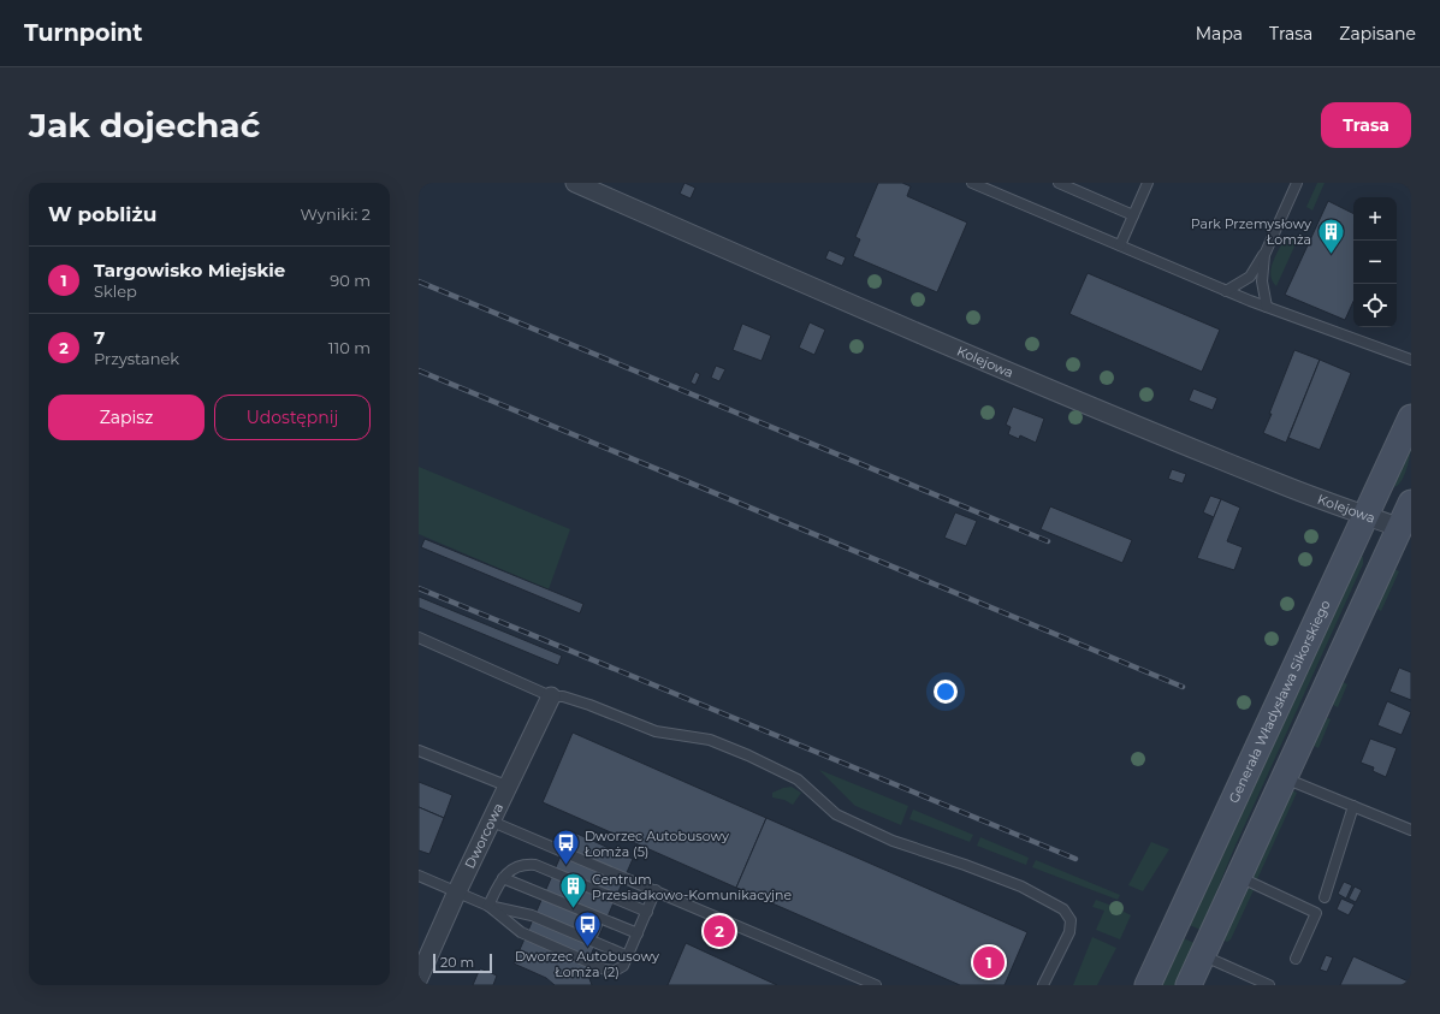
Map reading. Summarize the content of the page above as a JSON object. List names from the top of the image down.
{
  "streets": {
    "main road": ["Generała Władysława Sikorskiego"],
    "street": ["Kolejowa", "Dworcowa"]
  },
  "crossings": [
    ["Kolejowa", "Generała Władysława Sikorskiego"]
  ],
  "places": {
    "building": ["Park Przemysłowy Łomża", "Centrum Przesiadkowo-Komunikacyjne"],
    "bus stop": ["Dworzec Autobusowy Łomża (5)", "Dworzec Autobusowy Łomża (2)"]
  },
  "scale_bar": "20 m",
  "page": {
    "header": "Turnpoint",
    "nav": ["Mapa", "Trasa", "Zapisane"],
    "buttons": [
      "Trasa",
      ["Zapisz", "Udostępnij"]
    ],
    "title": "Jak dojechać",
    "heading": ["W pobliżu", "Wyniki: 2"],
    "map_buttons": ["+", "−"],
    "list": [
      {
        "mark": "1",
        "name": "Targowisko Miejskie",
        "note": "Sklep",
        "value": "90 m"
      },
      {
        "mark": "2",
        "name": "7",
        "note": "Przystanek",
        "value": "110 m"
      }
    ],
    "pins": ["2", "1"],
    "scale": "20 m"
  }
}
